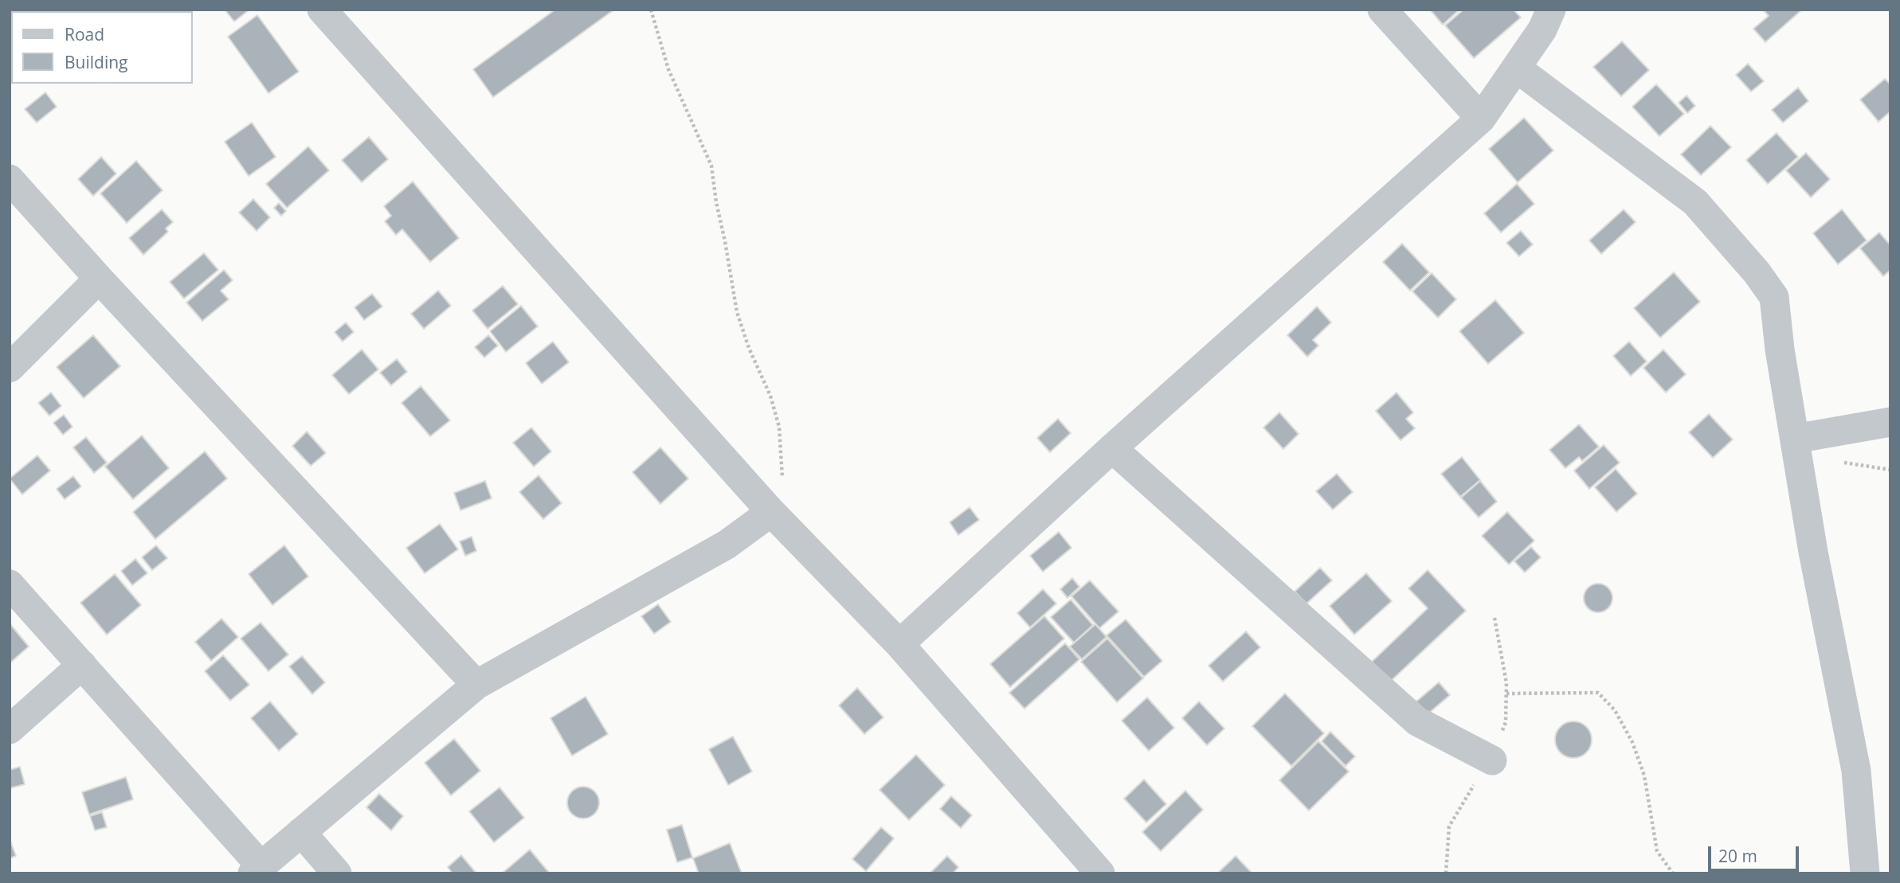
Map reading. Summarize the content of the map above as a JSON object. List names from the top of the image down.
{
  "legend": ["Road", "Building"],
  "scale_bar": "20 m"
}
